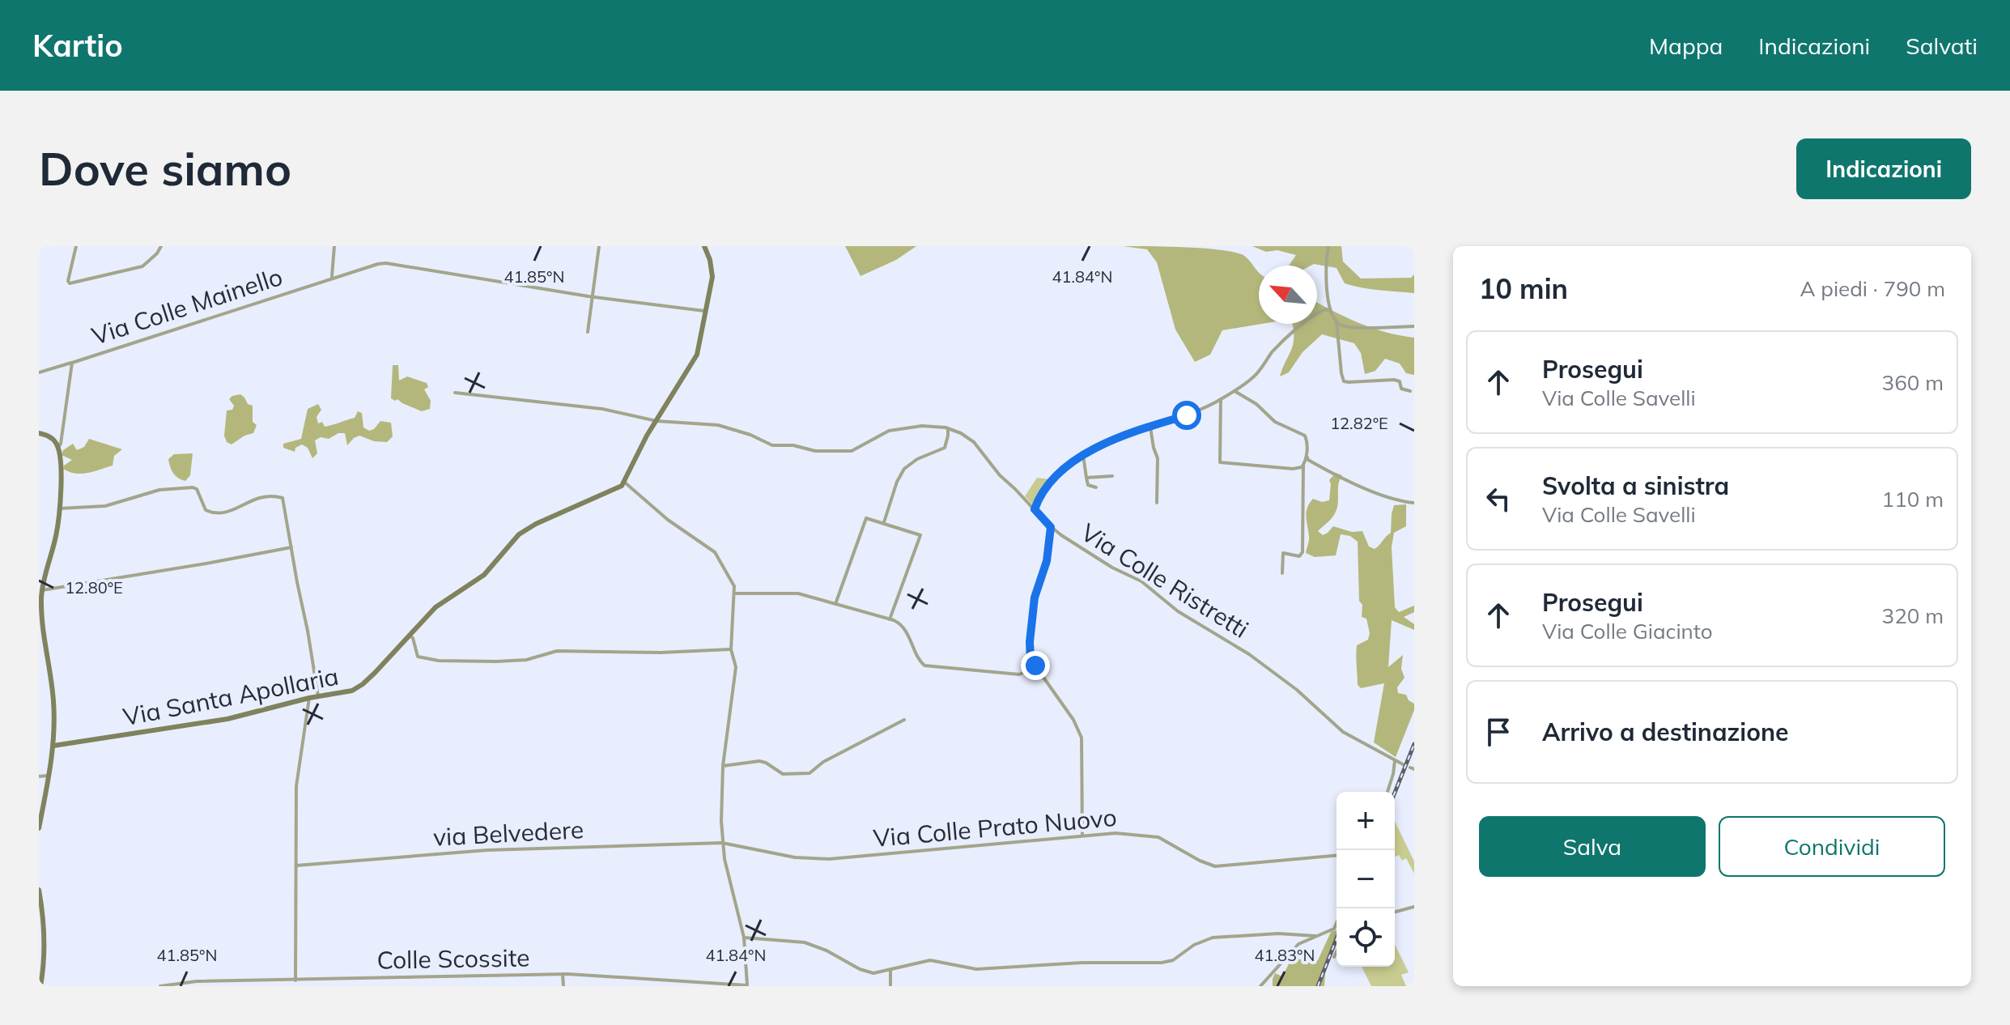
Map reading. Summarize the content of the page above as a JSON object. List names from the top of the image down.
{
  "streets": {
    "street": [
      "Via Colle Mainello",
      "Via Colle Ristretti",
      "Via Santa Apollaria",
      "Via Colle Prato Nuovo",
      "via Belvedere",
      "Colle Scossite"
    ]
  },
  "crossings": [
    ["Via Colle Prato Nuovo", "via Belvedere"]
  ],
  "north": "top left",
  "page": {
    "header": "Kartio",
    "nav": ["Mappa", "Indicazioni", "Salvati"],
    "buttons": [
      "Indicazioni",
      ["Salva", "Condividi"]
    ],
    "title": "Dove siamo",
    "heading": ["10 min", "A piedi · 790 m"],
    "list": [
      ["Prosegui", "Via Colle Savelli", "360 m"],
      ["Svolta a sinistra", "Via Colle Savelli", "110 m"],
      ["Prosegui", "Via Colle Giacinto", "320 m"],
      "Arrivo a destinazione"
    ],
    "map_buttons": ["+", "−"]
  },
  "coordinates": [
    "41.85°N",
    "41.84°N",
    "12.82°E",
    "12.80°E",
    "41.83°N"
  ]
}
